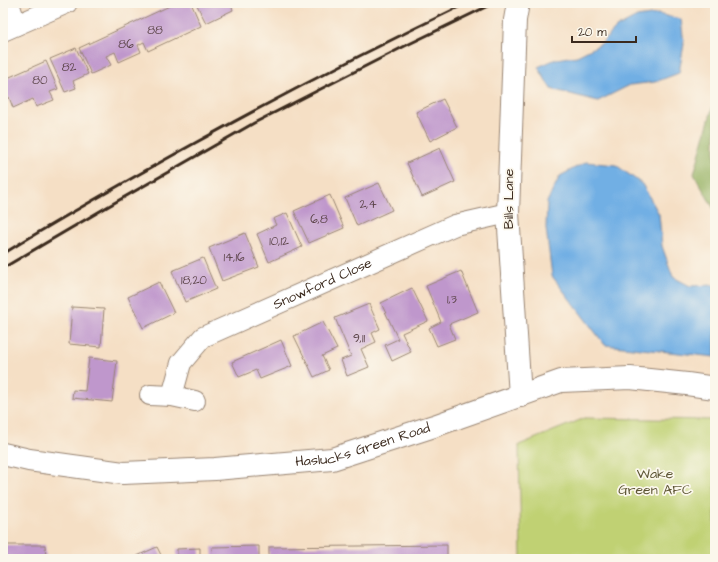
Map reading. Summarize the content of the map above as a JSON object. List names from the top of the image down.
{
  "streets": {
    "street": ["Bills Lane", "Snowford Close", "Haslucks Green Road"]
  },
  "crossings": [
    ["Bills Lane", "Snowford Close"],
    ["Bills Lane", "Haslucks Green Road"]
  ],
  "parks": ["Wake Green AFC"],
  "house_numbers": [
    "88",
    "86",
    "82",
    "80",
    "2,4",
    "6,8",
    "10,12",
    "14,16",
    "18,20",
    "1,3",
    "9,11"
  ],
  "scale_bar": "20 m"
}
